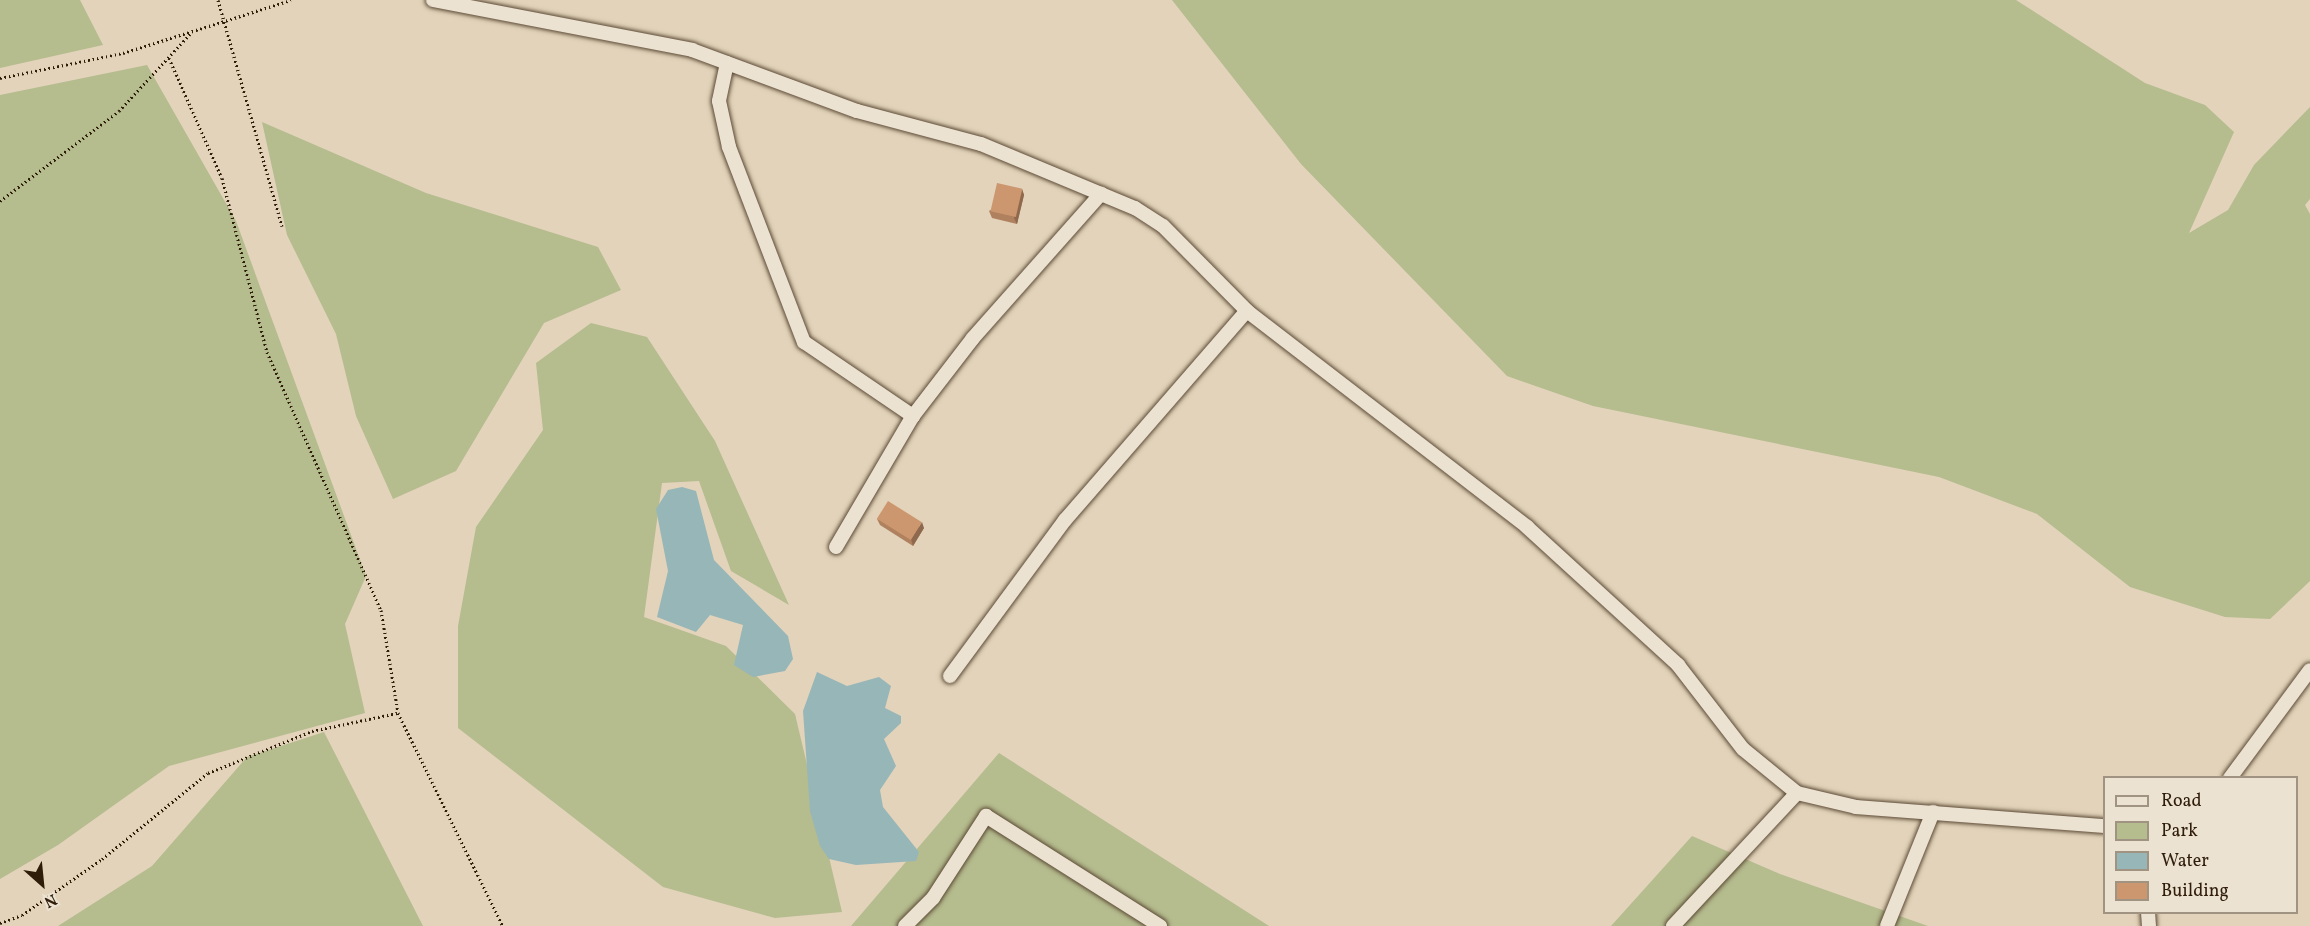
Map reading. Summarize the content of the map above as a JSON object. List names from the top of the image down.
{
  "legend": [
    "Road",
    "Park",
    "Water",
    "Building"
  ],
  "north": "bottom right"
}
